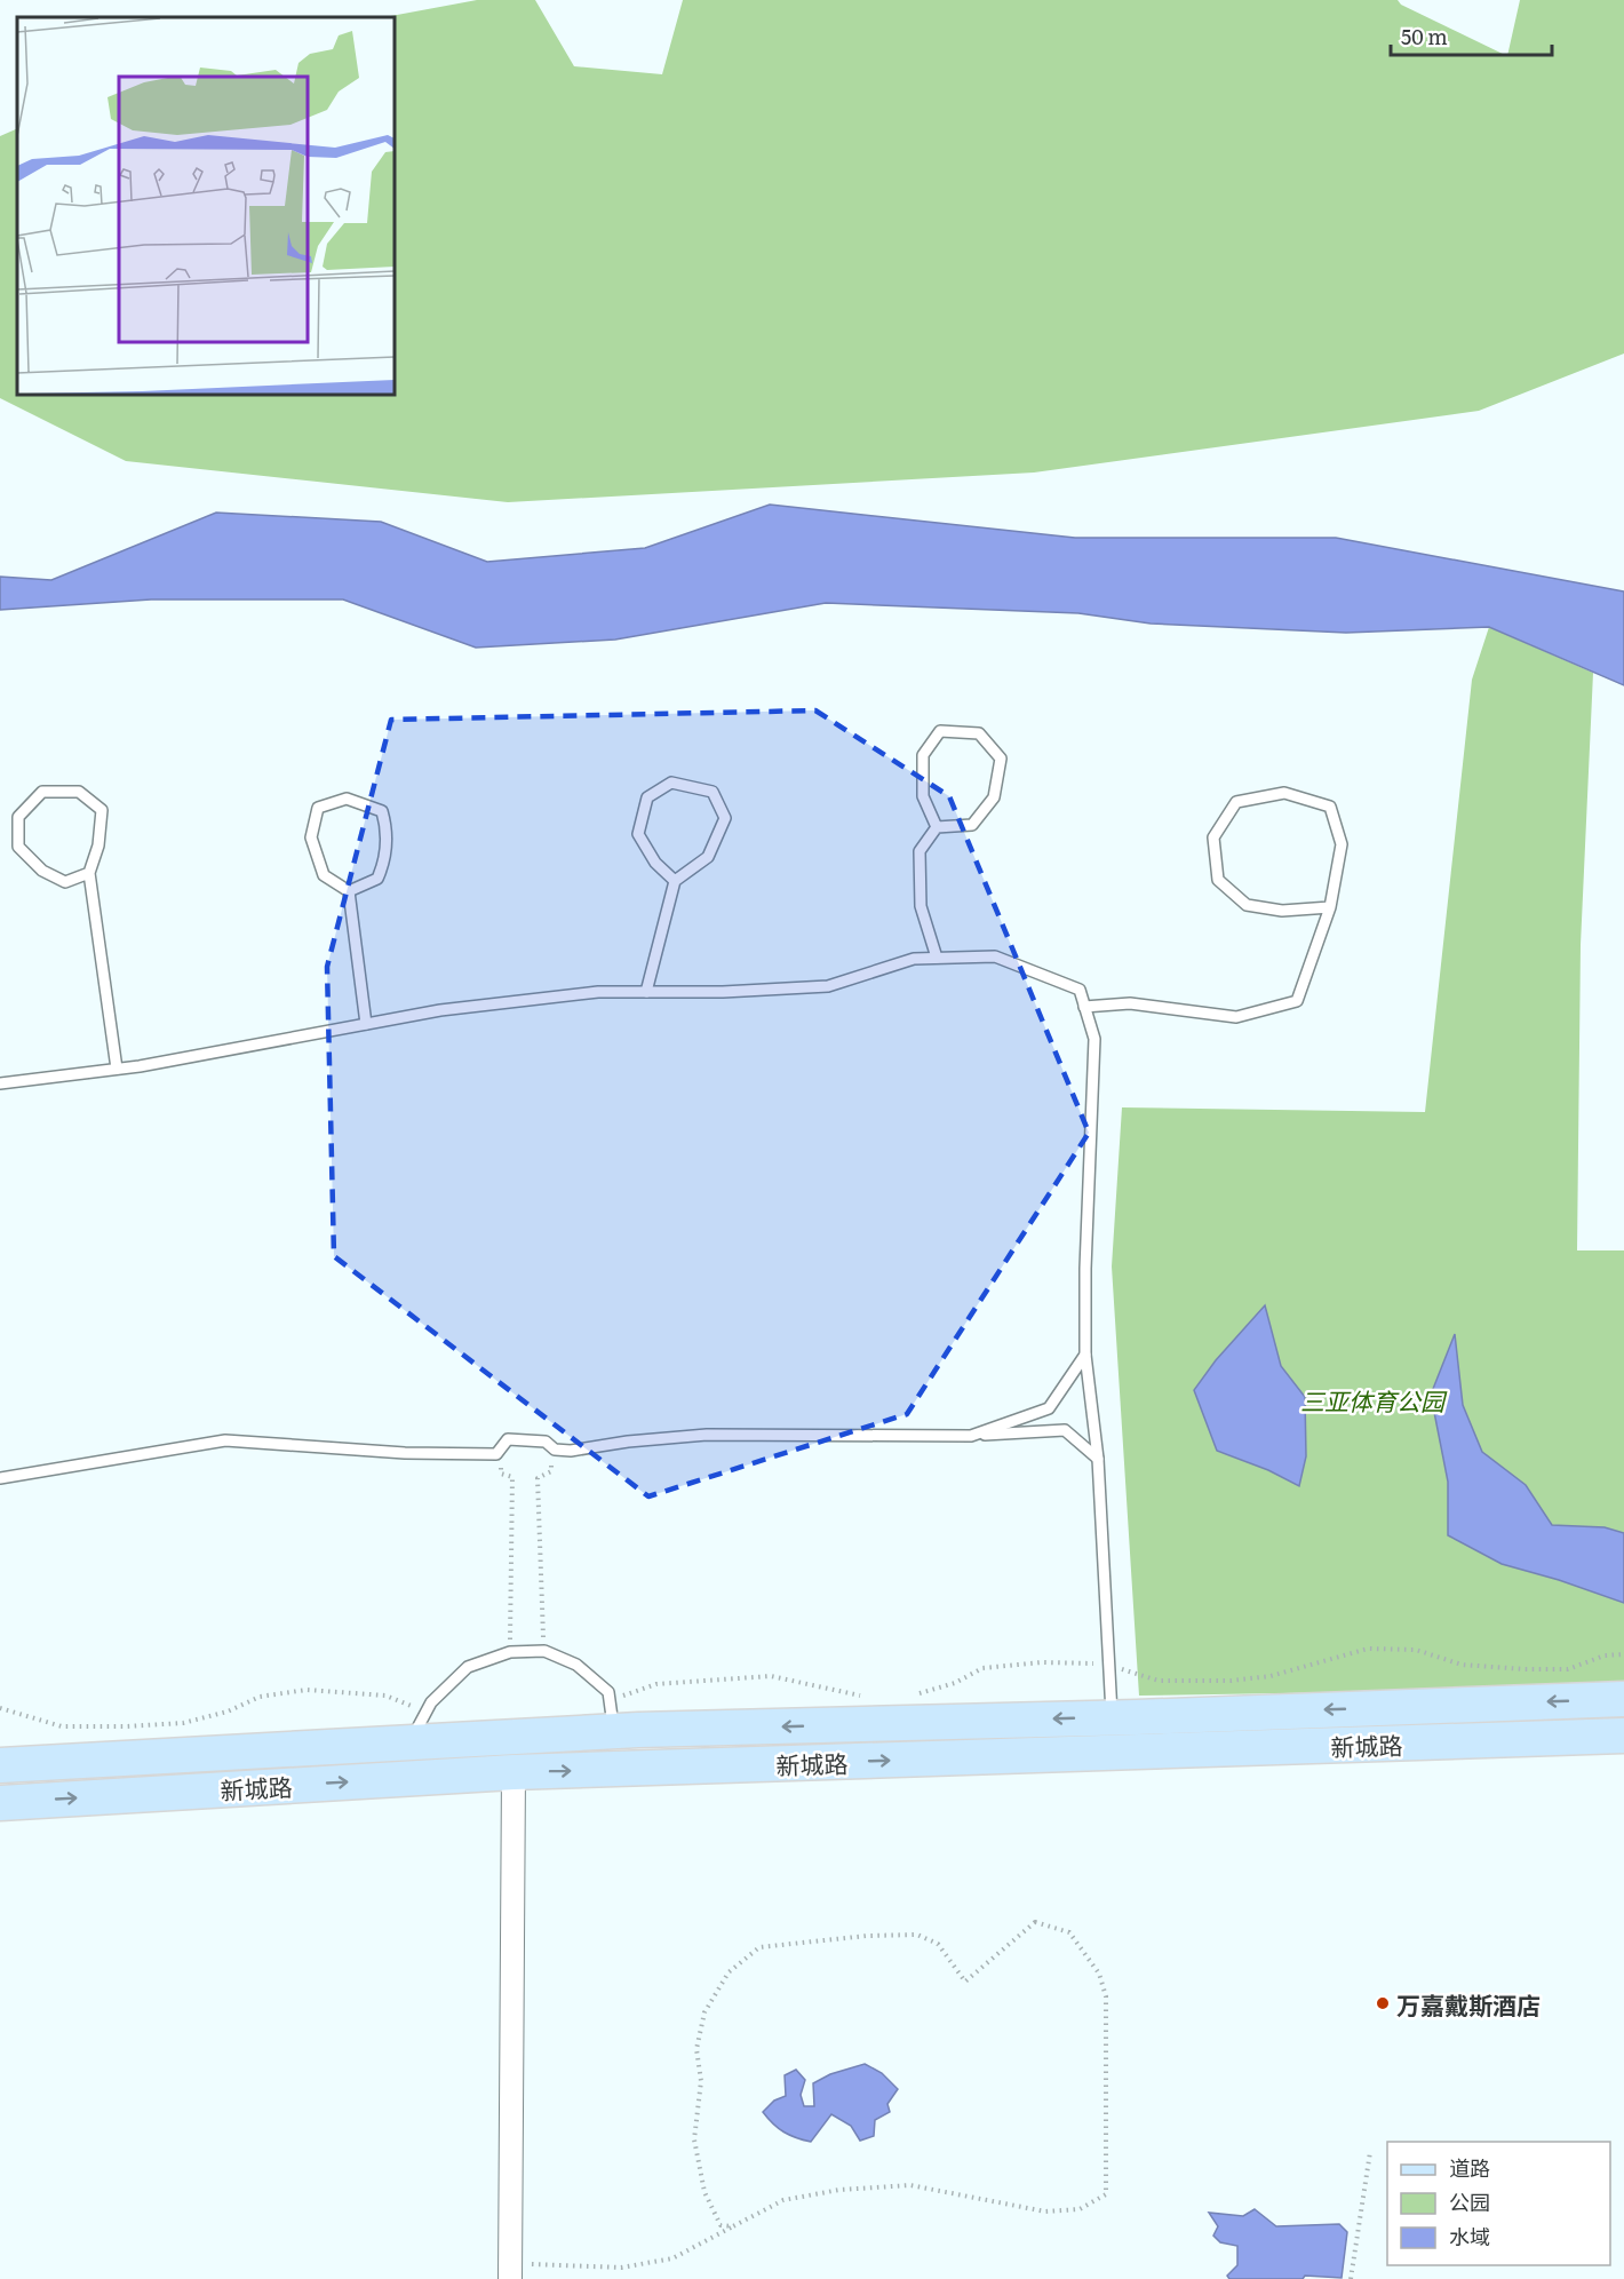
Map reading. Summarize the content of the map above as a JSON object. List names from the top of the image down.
{
  "streets": {
    "main road": ["新城路"]
  },
  "parks": ["三亚体育公园"],
  "places": ["万嘉戴斯酒店"],
  "legend": ["道路", "公园", "水域"],
  "scale_bar": "50 m"
}
